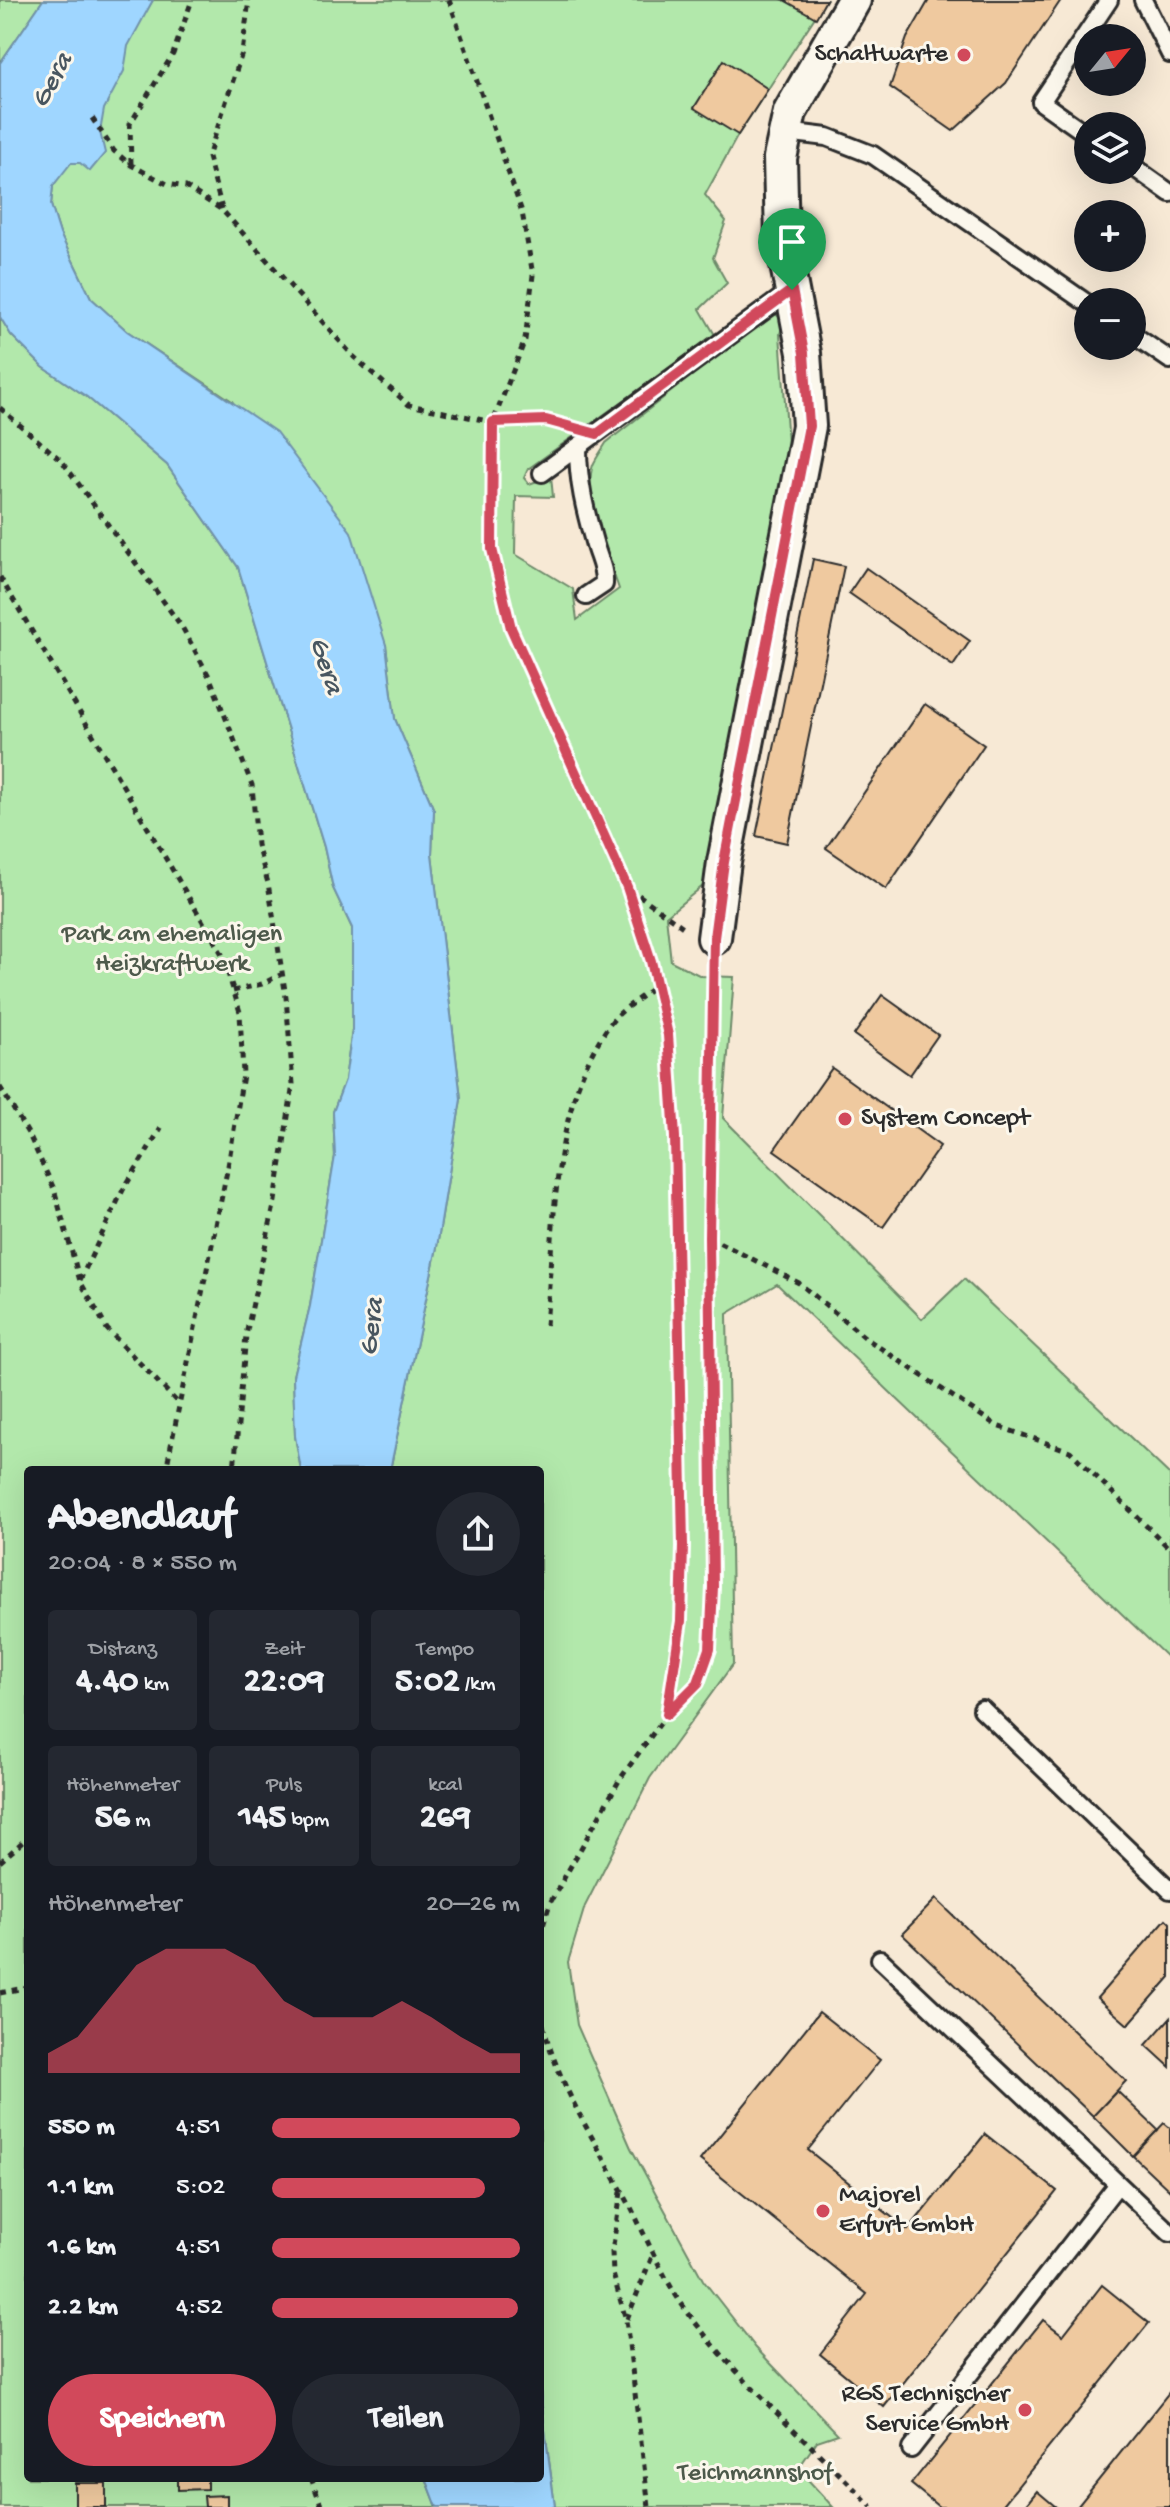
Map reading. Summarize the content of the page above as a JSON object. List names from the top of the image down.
{
  "water": ["Gera"],
  "parks": ["Park am ehemaligen Heizkraftwerk", "Teichmannshof"],
  "places": [
    "Schaltwarte",
    "System Concept",
    "Majorel Erfurt GmbH",
    "RGS Technischer Service GmbH"
  ],
  "north": "top right",
  "page": {
    "map_buttons": ["+", "−"],
    "heading": ["Abendlauf", "20:04 · 8 × 550 m"],
    "stats": [
      ["Distanz", "4.40 km"],
      ["Zeit", "22:09"],
      ["Tempo", "5:02 /km"],
      ["Höhenmeter", "56 m"],
      ["Puls", "145 bpm"],
      ["kcal", "269"]
    ],
    "chart": ["Höhenmeter", "20–26 m"],
    "list": [
      {
        "name": "550 m",
        "note": "4:51"
      },
      {
        "name": "1.1 km",
        "note": "5:02"
      },
      {
        "name": "1.6 km",
        "note": "4:51"
      },
      {
        "name": "2.2 km",
        "note": "4:52"
      }
    ],
    "buttons": ["Speichern", "Teilen"]
  }
}
